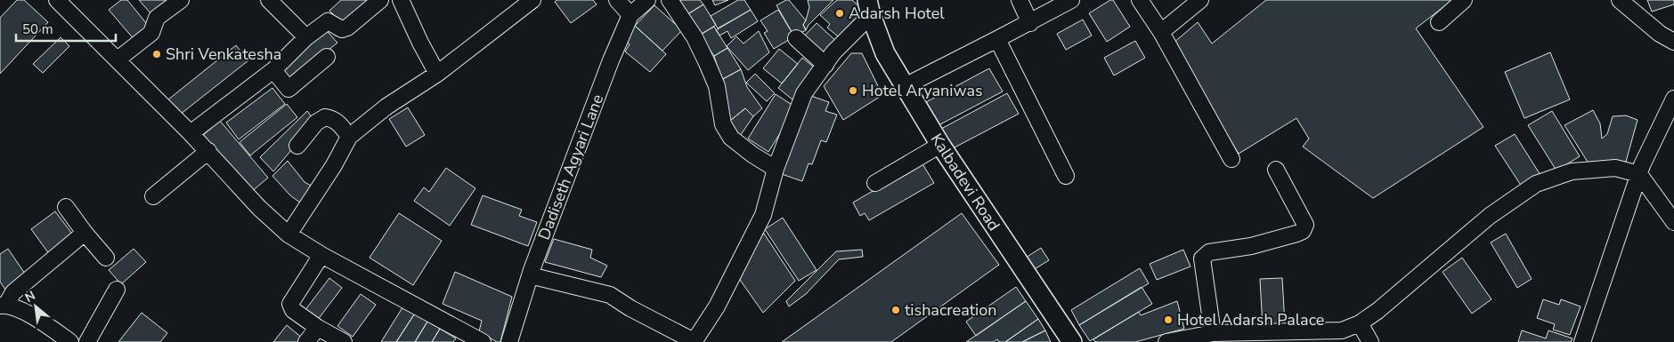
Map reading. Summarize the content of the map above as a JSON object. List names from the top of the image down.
{
  "streets": {
    "main road": ["Kalbadevi Road"],
    "street": ["Dadiseth Agyari Lane"]
  },
  "places": [
    "Adarsh Hotel",
    "Shri Venkatesha",
    "Hotel Aryaniwas",
    "tishacreation",
    "Hotel Adarsh Palace"
  ],
  "scale_bar": "50 m",
  "north": "top left"
}
